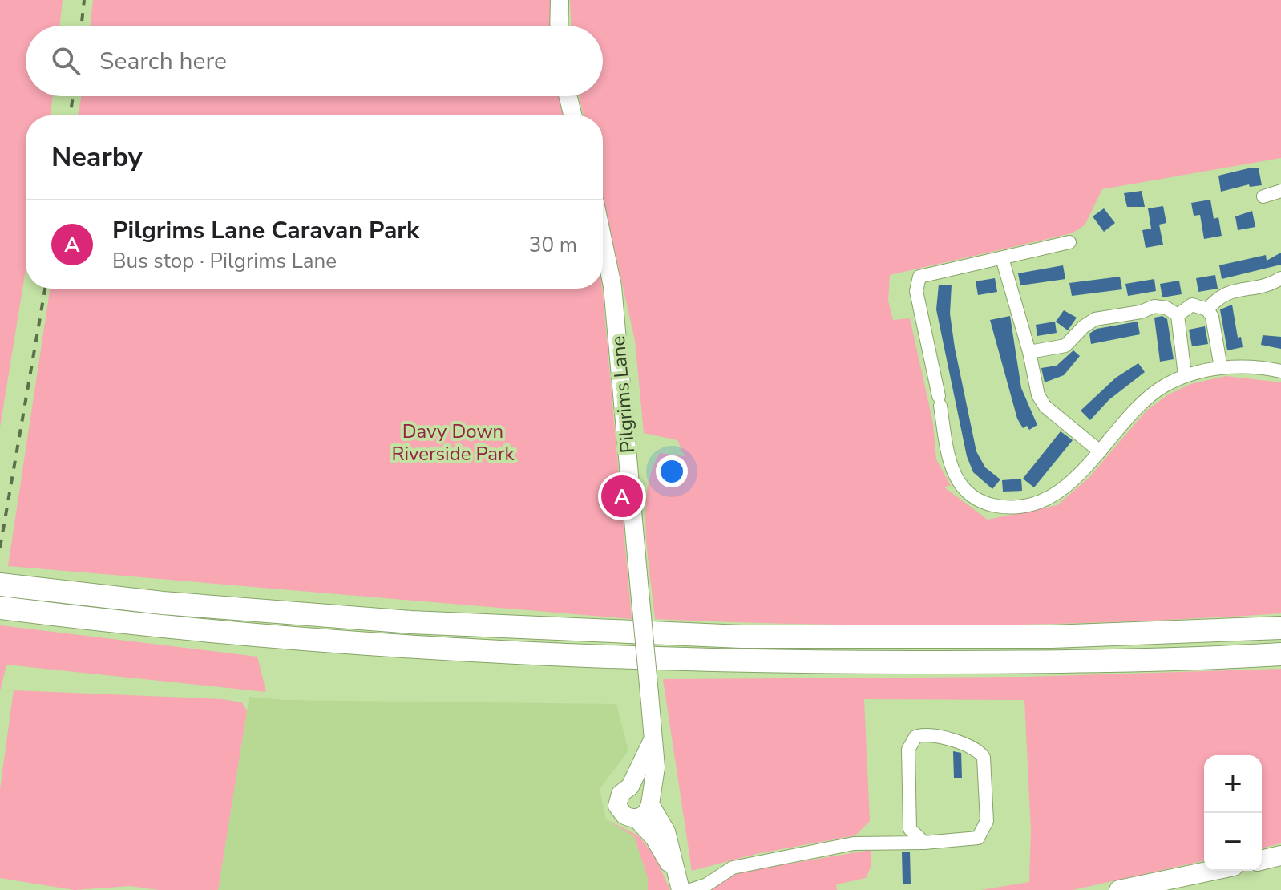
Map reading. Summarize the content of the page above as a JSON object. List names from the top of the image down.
{
  "streets": {
    "main road": ["Pilgrims Lane"]
  },
  "parks": ["Davy Down Riverside Park"],
  "page": {
    "search": "Search here",
    "heading": "Nearby",
    "list": [
      {
        "mark": "A",
        "name": "Pilgrims Lane Caravan Park",
        "note": "Bus stop · Pilgrims Lane",
        "value": "30 m"
      }
    ],
    "pins": "A",
    "map_buttons": ["+", "−"]
  }
}
